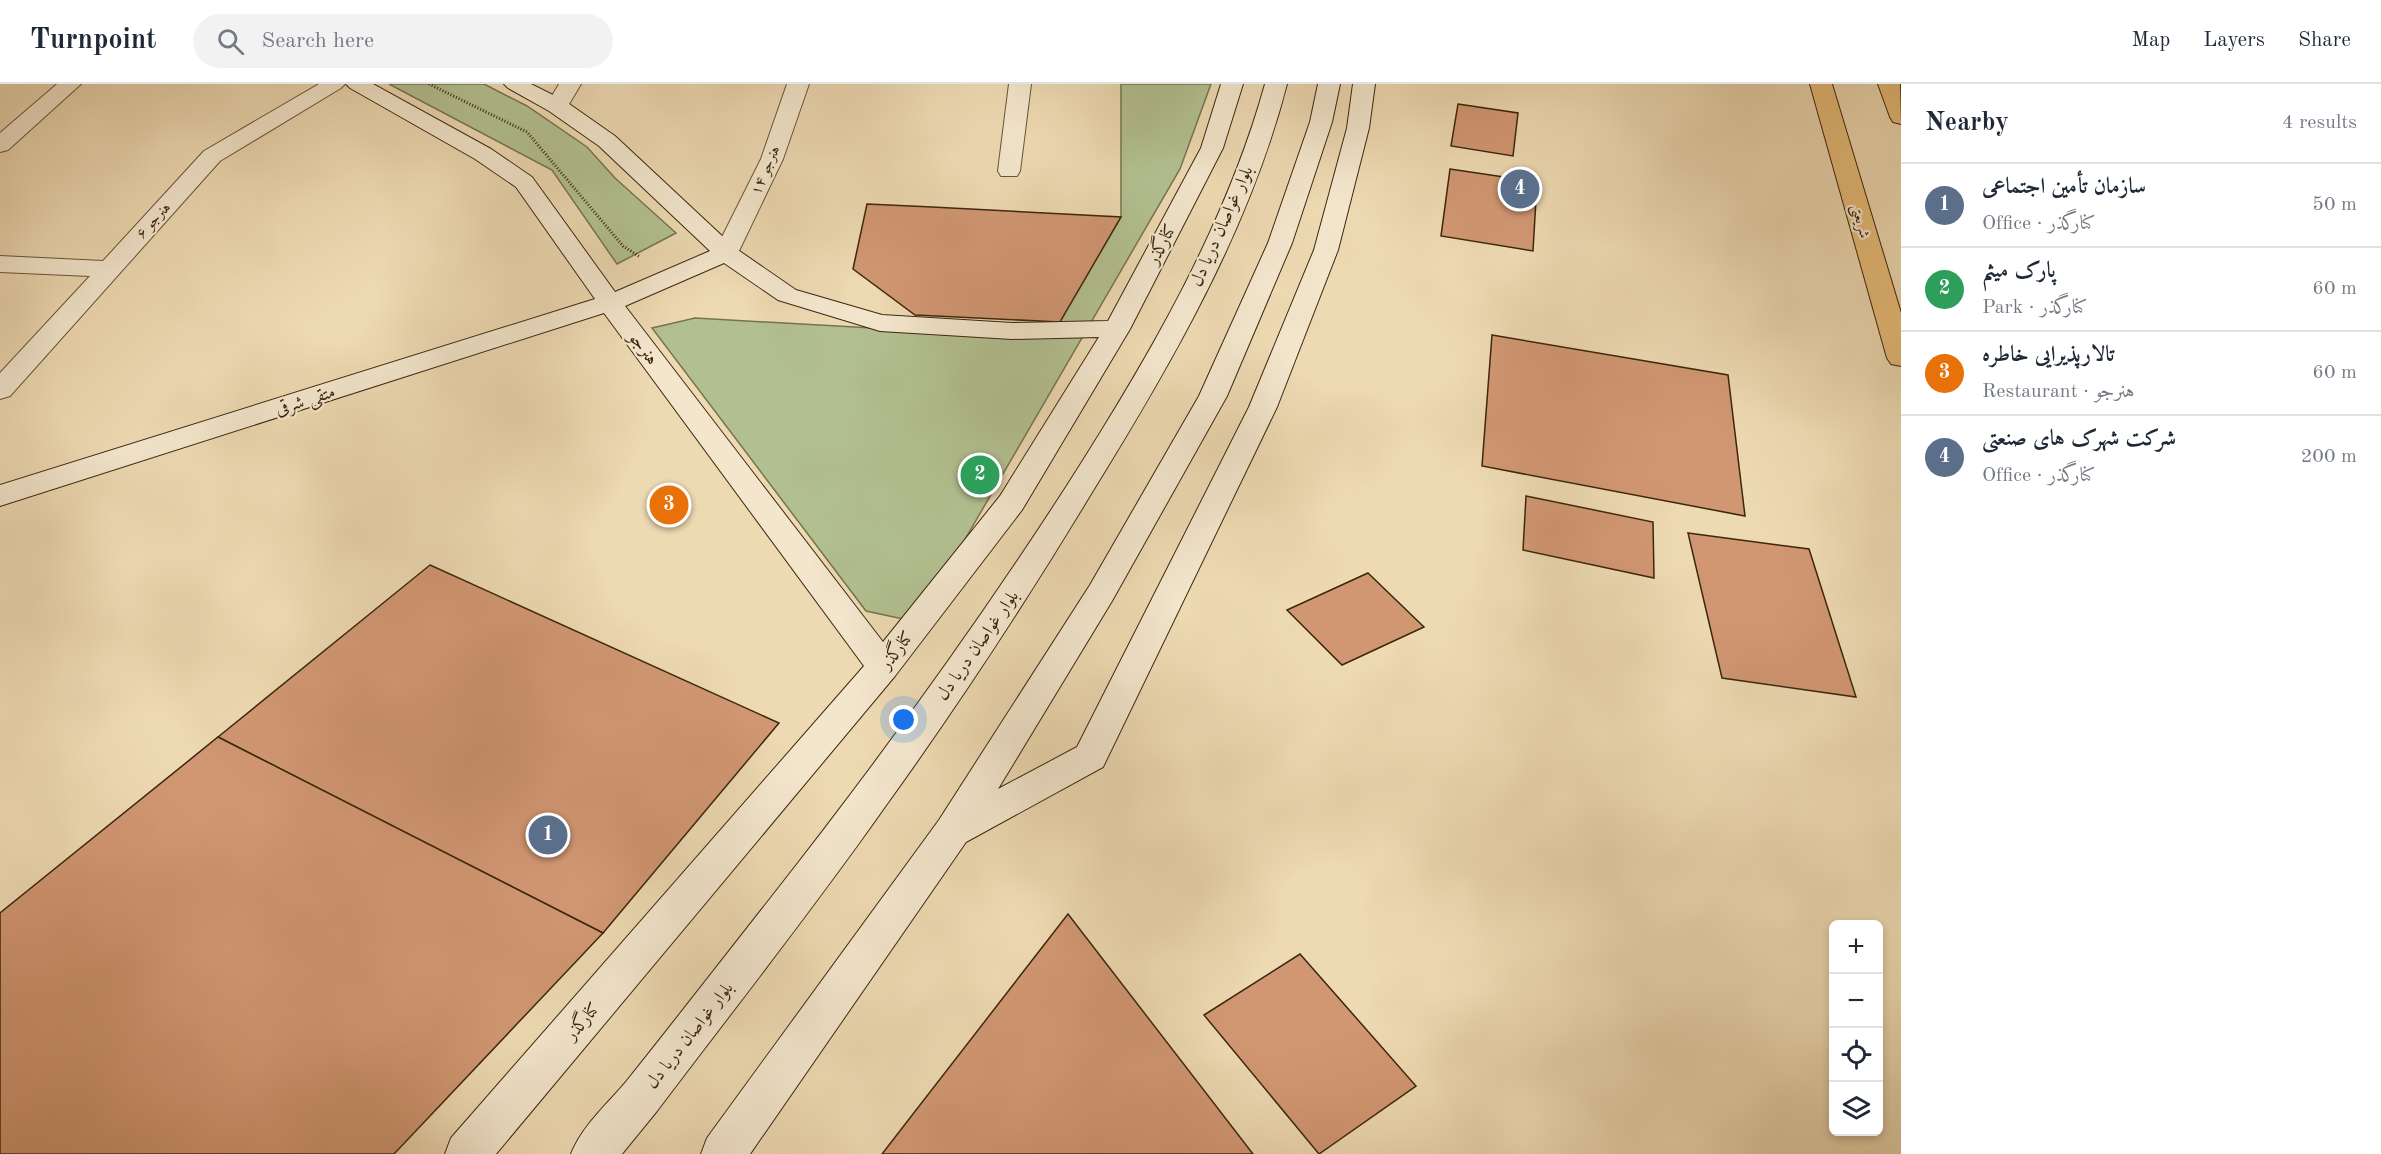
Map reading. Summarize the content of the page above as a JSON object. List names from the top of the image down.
{
  "streets": {
    "highway": ["شریعتی"],
    "street": [
      "هنرجو ۱۴",
      "هنرجو ۶",
      "بلوار غواصان دریا دل",
      "کنارگذر",
      "هنرجو",
      "متقی شرقی"
    ]
  },
  "crossings": [
    ["هنرجو ۱۴", "متقی شرقی"],
    ["کنارگذر", "هنرجو"],
    ["هنرجو", "متقی شرقی"]
  ],
  "page": {
    "header": "Turnpoint",
    "search": "Search here",
    "nav": ["Map", "Layers", "Share"],
    "heading": ["Nearby", "4 results"],
    "list": [
      {
        "mark": "1",
        "name": "سازمان تأمین اجتماعی",
        "note": "Office · کنارگذر",
        "value": "50 m"
      },
      {
        "mark": "2",
        "name": "پارک میثم",
        "note": "Park · کنارگذر",
        "value": "60 m"
      },
      {
        "mark": "3",
        "name": "تالارپذیرایی خاطره",
        "note": "Restaurant · هنرجو",
        "value": "60 m"
      },
      {
        "mark": "4",
        "name": "شرکت شهرک های صنعتی",
        "note": "Office · کنارگذر",
        "value": "200 m"
      }
    ],
    "pins": [
      "4",
      "2",
      "3",
      "1"
    ],
    "map_buttons": ["+", "−"]
  }
}
